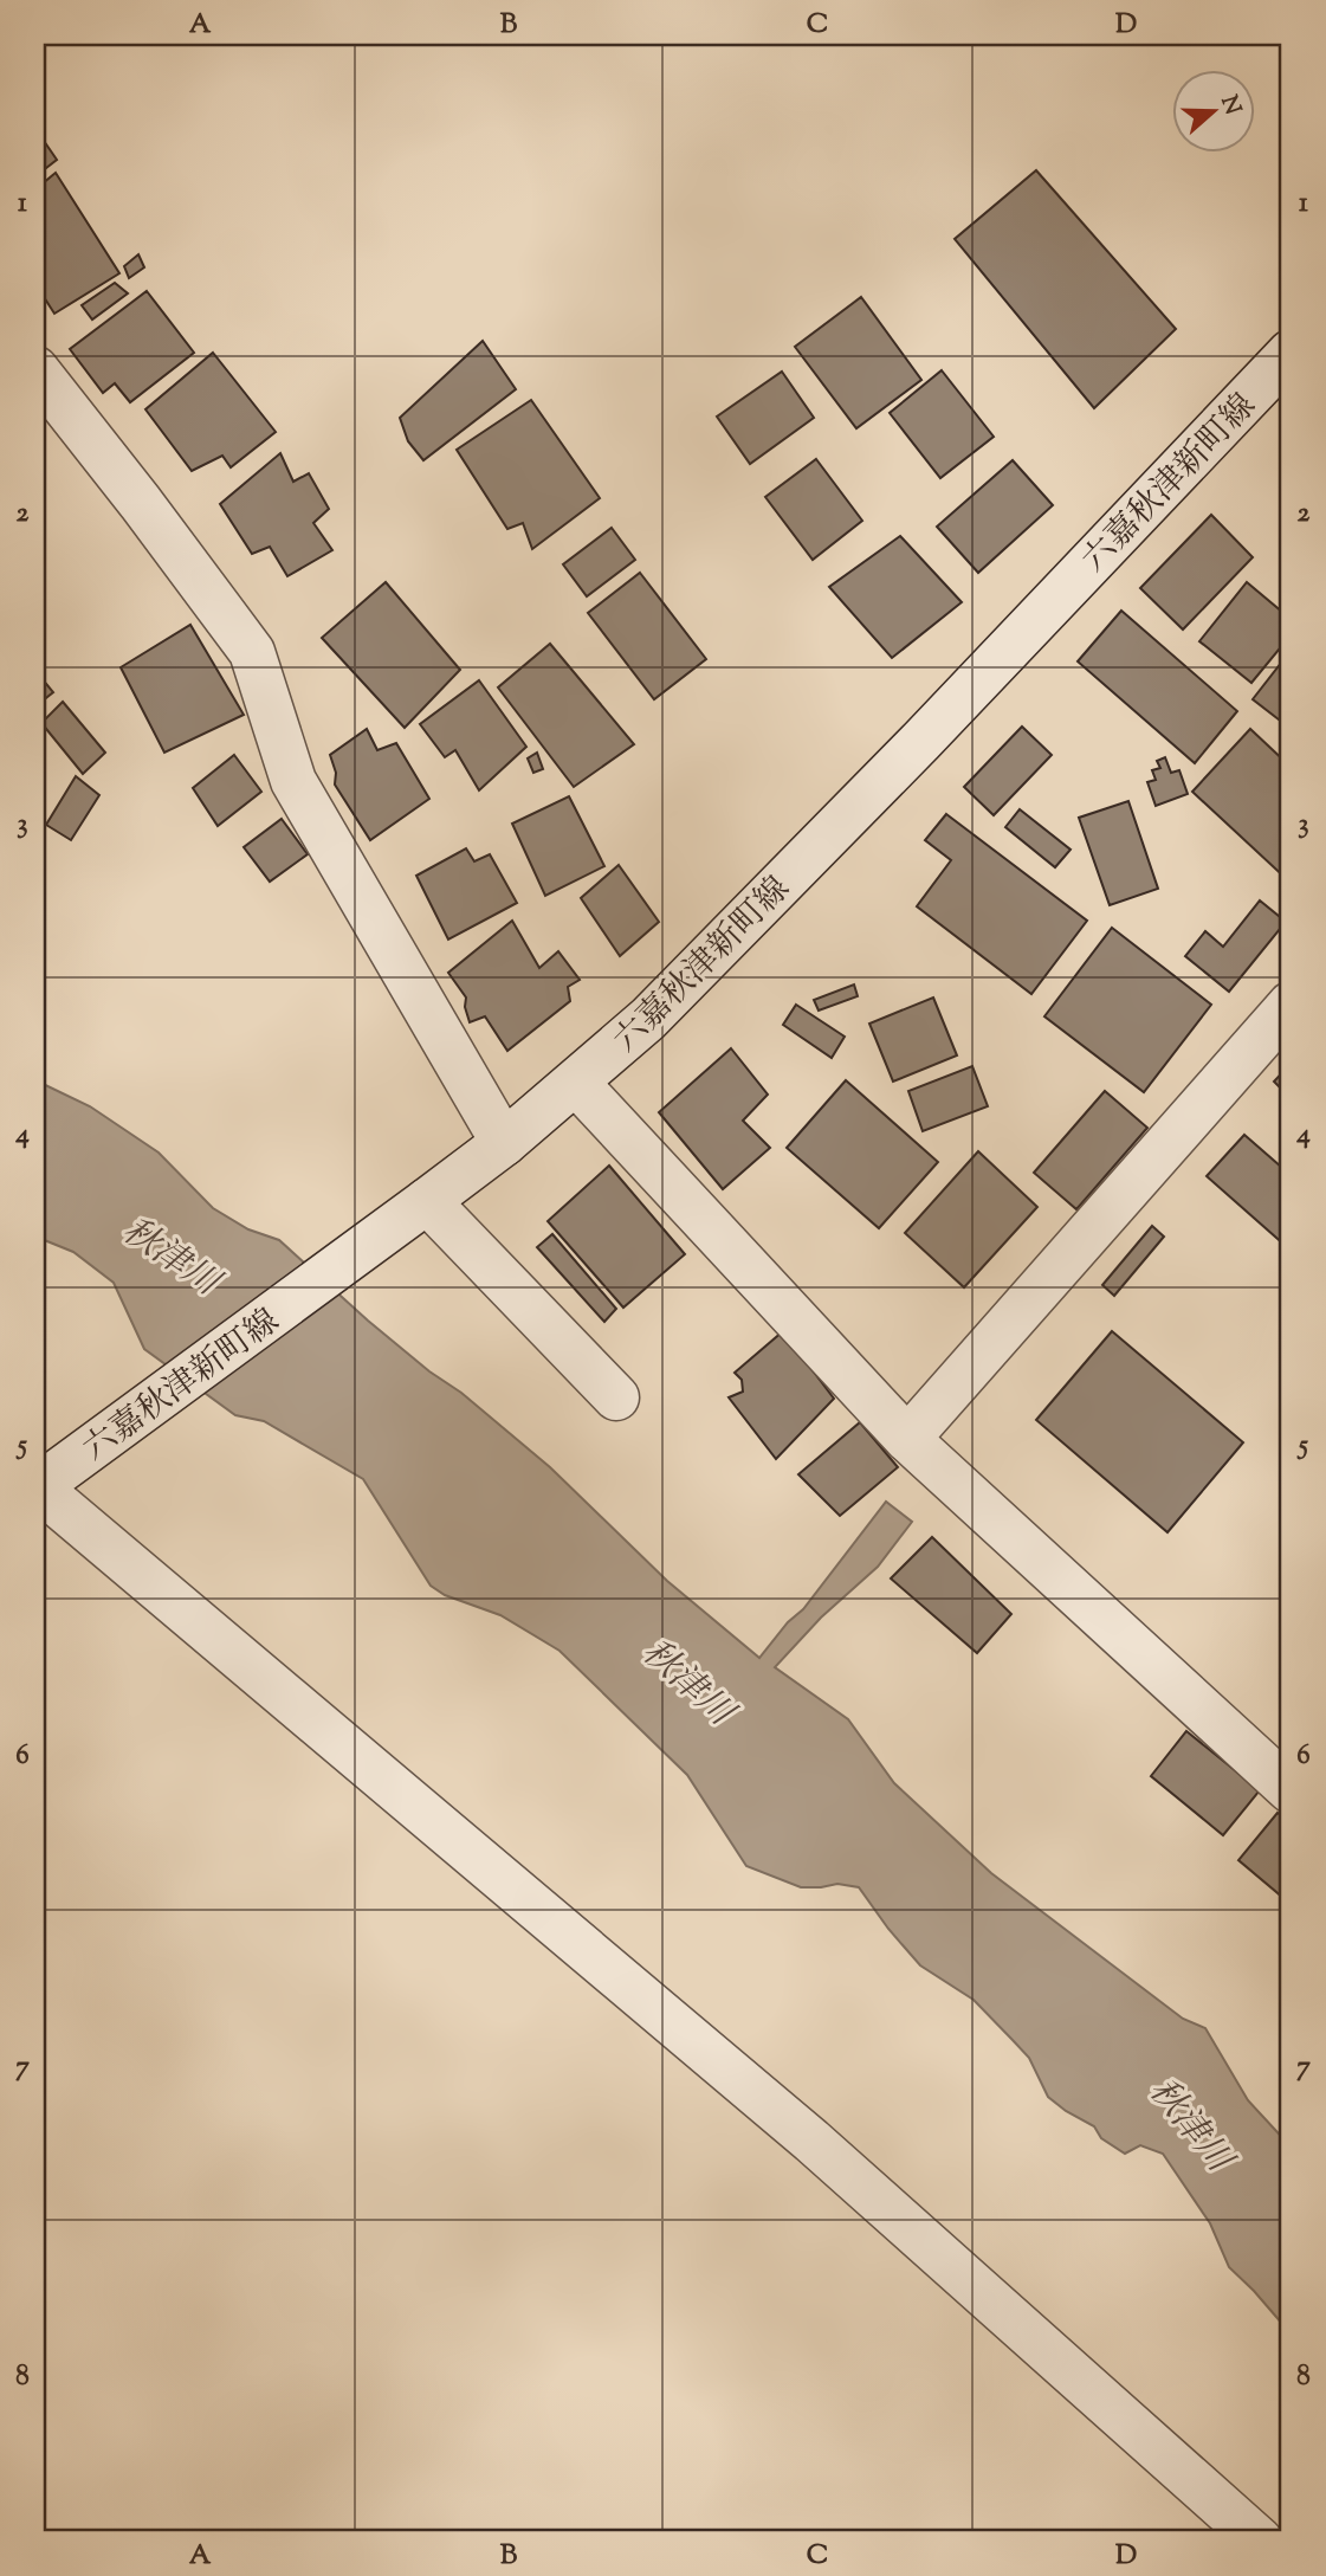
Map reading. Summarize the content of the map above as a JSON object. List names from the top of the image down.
{
  "streets": {
    "street": ["六嘉秋津新町線"]
  },
  "water": ["秋津川"],
  "north": "right",
  "grid": {
    "columns": [
      "A",
      "B",
      "C",
      "D"
    ],
    "rows": [
      "1",
      "2",
      "3",
      "4",
      "5",
      "6",
      "7",
      "8"
    ]
  }
}
